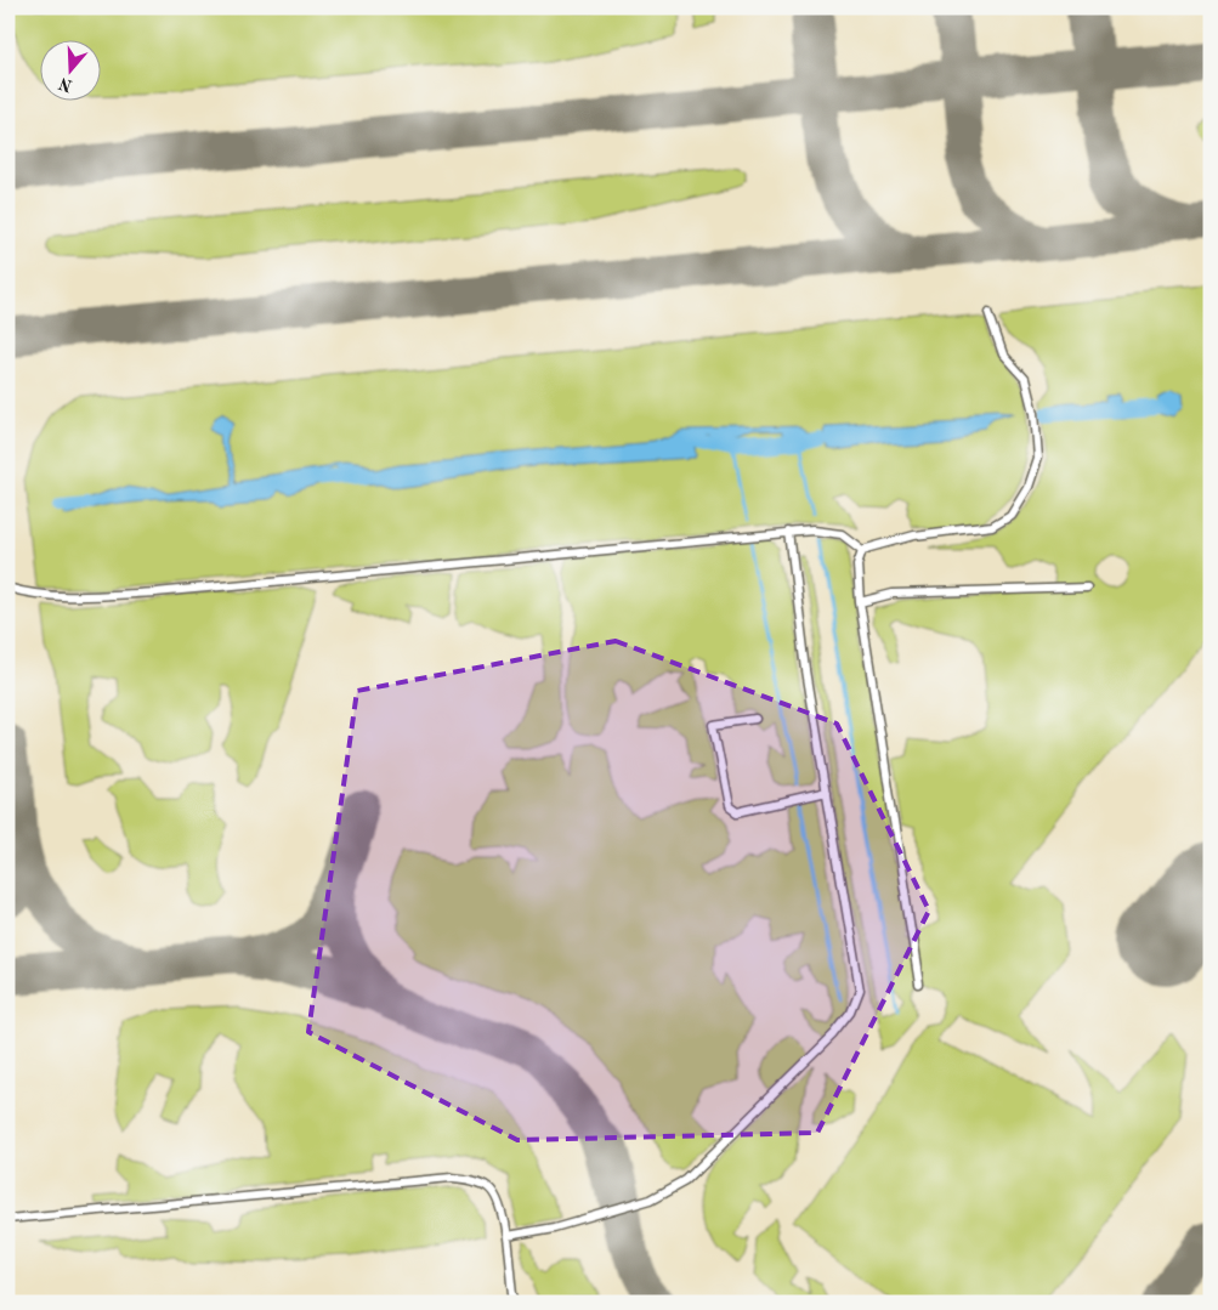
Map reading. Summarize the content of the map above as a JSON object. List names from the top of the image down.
{
  "north": "bottom"
}
